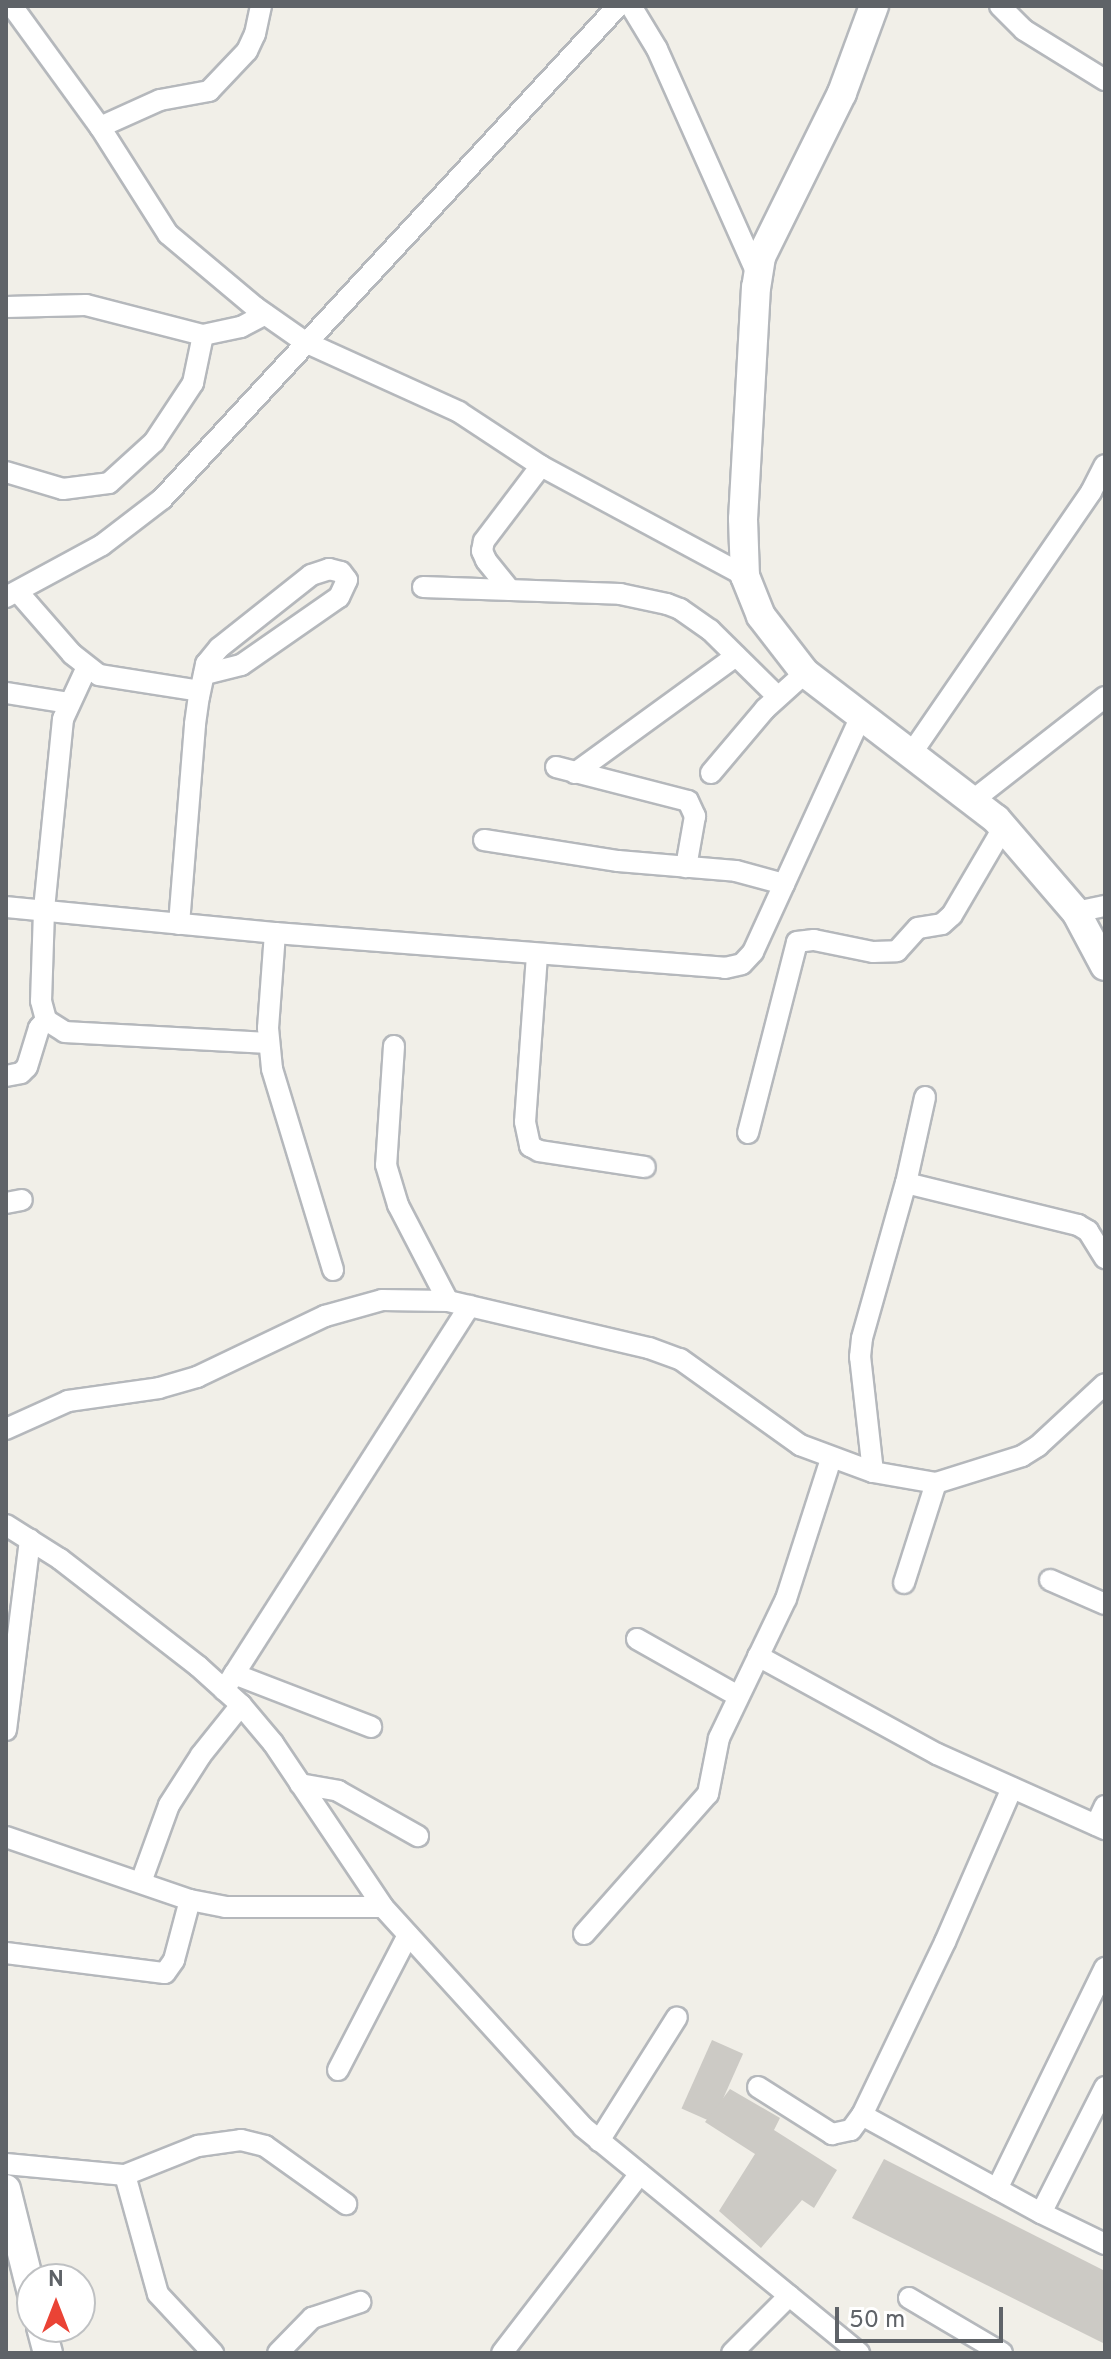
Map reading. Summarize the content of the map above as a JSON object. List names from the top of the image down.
{
  "scale_bar": "50 m",
  "north": "top"
}
